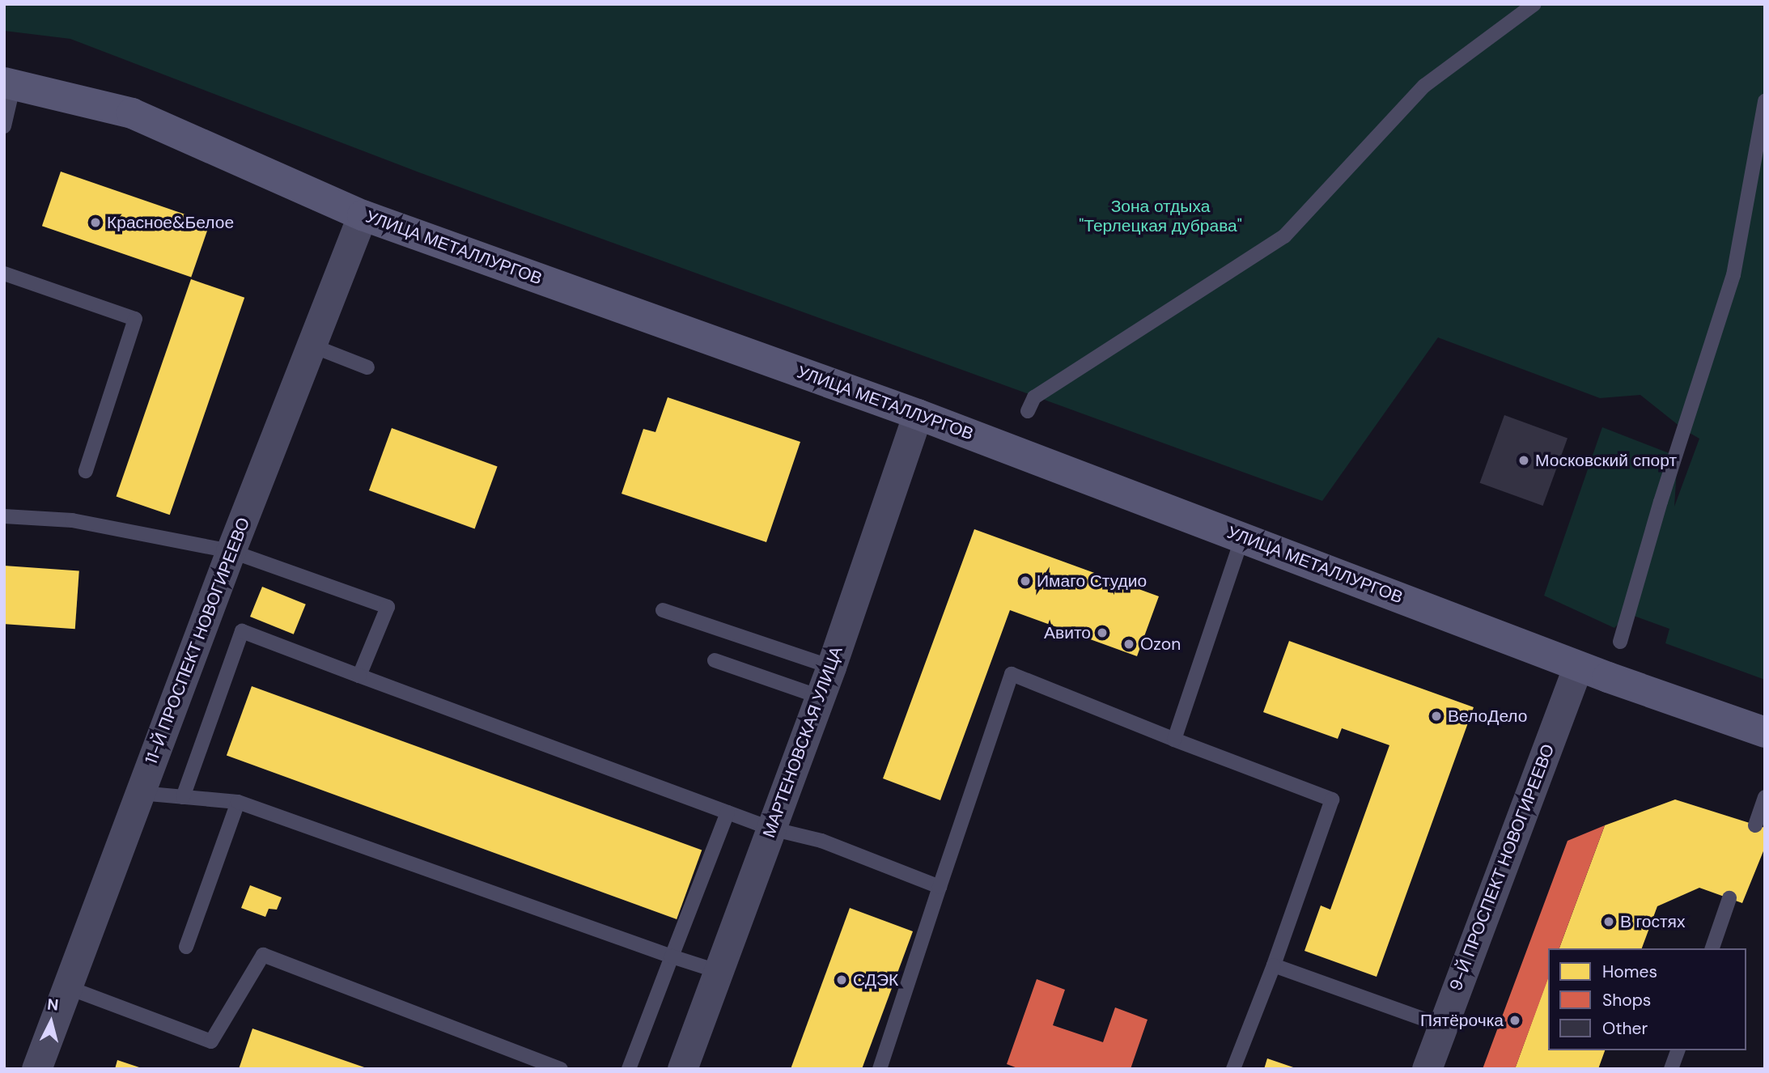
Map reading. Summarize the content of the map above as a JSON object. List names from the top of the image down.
{
  "streets": {
    "street": [
      "УЛИЦА МЕТАЛЛУРГОВ",
      "11-Й ПРОСПЕКТ НОВОГИРЕЕВО",
      "МАРТЕНОВСКАЯ УЛИЦА",
      "9-Й ПРОСПЕКТ НОВОГИРЕЕВО"
    ]
  },
  "crossings": [
    ["УЛИЦА МЕТАЛЛУРГОВ", "11-Й ПРОСПЕКТ НОВОГИРЕЕВО"],
    ["УЛИЦА МЕТАЛЛУРГОВ", "МАРТЕНОВСКАЯ УЛИЦА"],
    ["УЛИЦА МЕТАЛЛУРГОВ", "9-Й ПРОСПЕКТ НОВОГИРЕЕВО"]
  ],
  "parks": ["Зона отдыха \"Терлецкая дубрава\""],
  "places": [
    "Красное&Белое",
    "Московский спорт",
    "Имаго Студио",
    "Авито",
    "Ozon",
    "ВелоДело",
    "В гостях",
    "СДЭК",
    "Пятёрочка"
  ],
  "legend": ["Homes", "Shops", "Other"],
  "north": "top"
}
